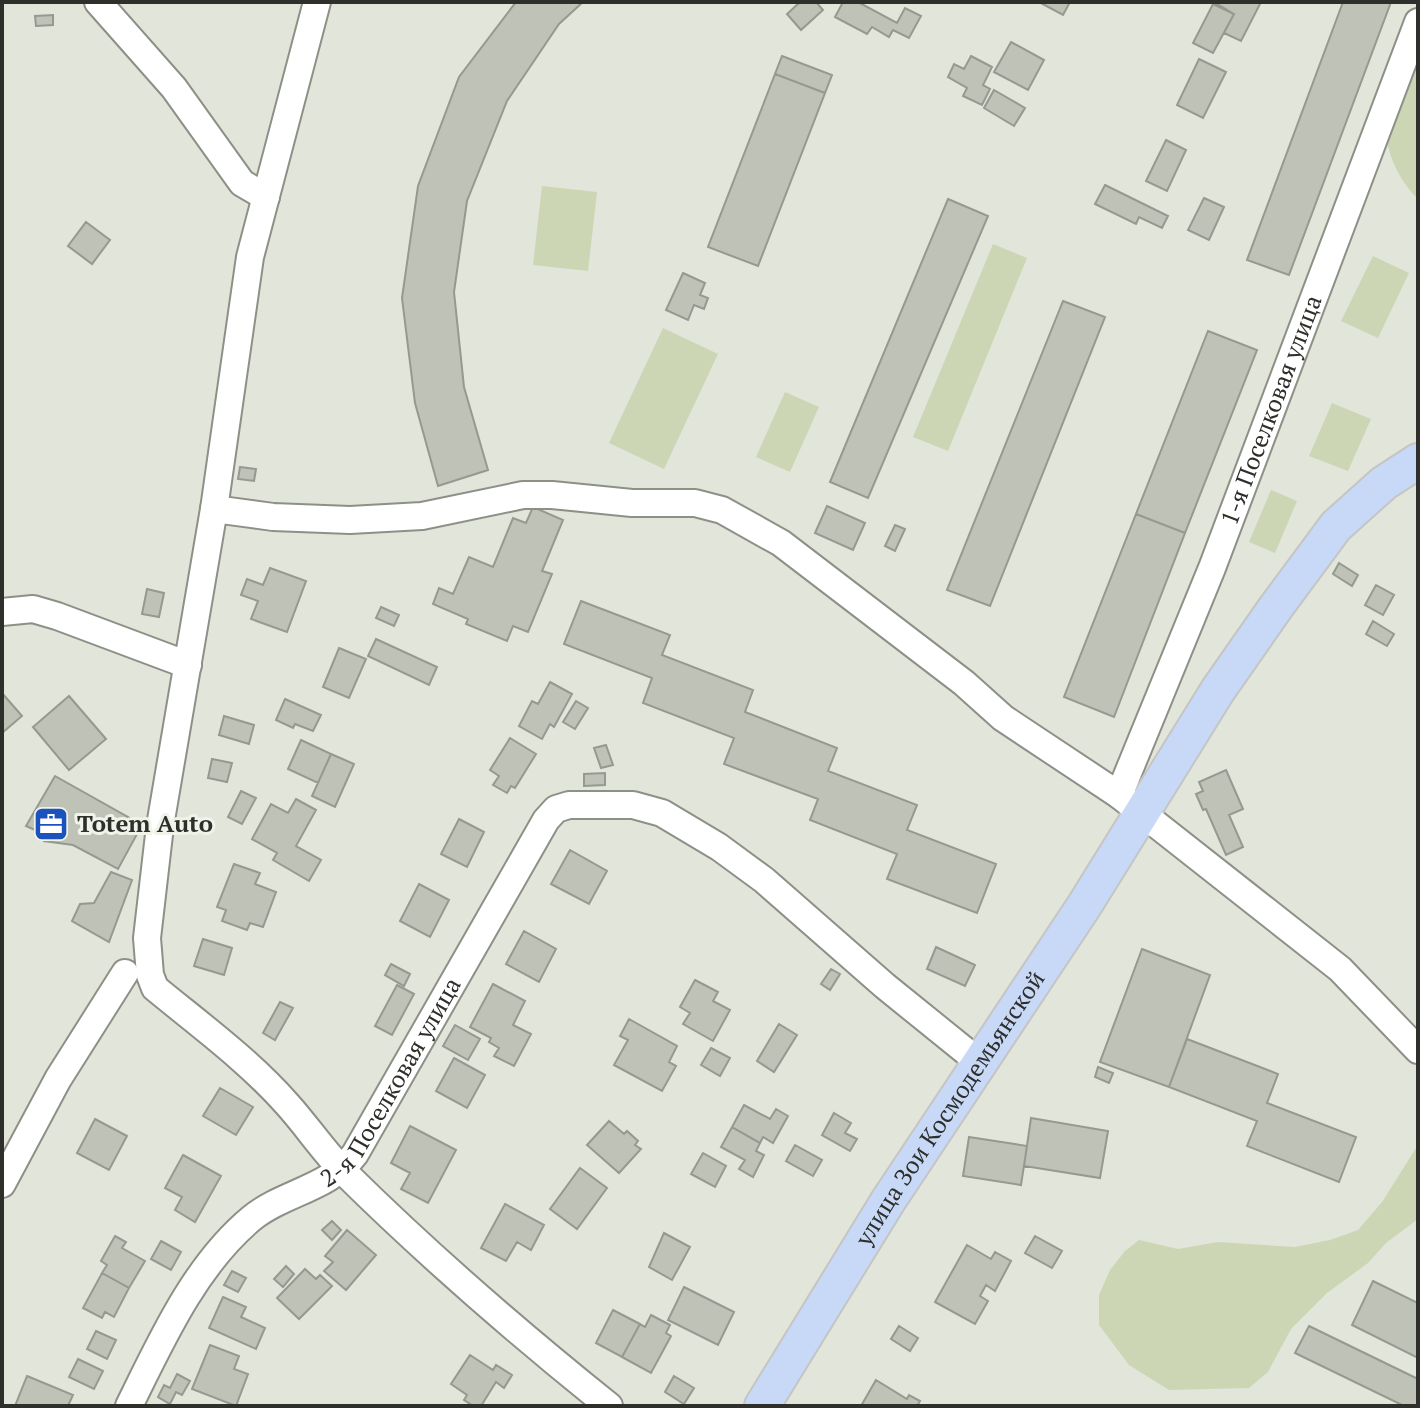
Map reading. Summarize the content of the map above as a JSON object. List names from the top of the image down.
{
  "streets": {
    "main road": ["улица Зои Космодемьянской"],
    "street": ["1-я Поселковая улица", "2-я Поселковая улица"]
  },
  "crossings": [
    ["1-я Поселковая улица", "улица Зои Космодемьянской"],
    ["2-я Поселковая улица", "улица Зои Космодемьянской"]
  ],
  "places": {
    "office": ["Totem Auto"]
  }
}
